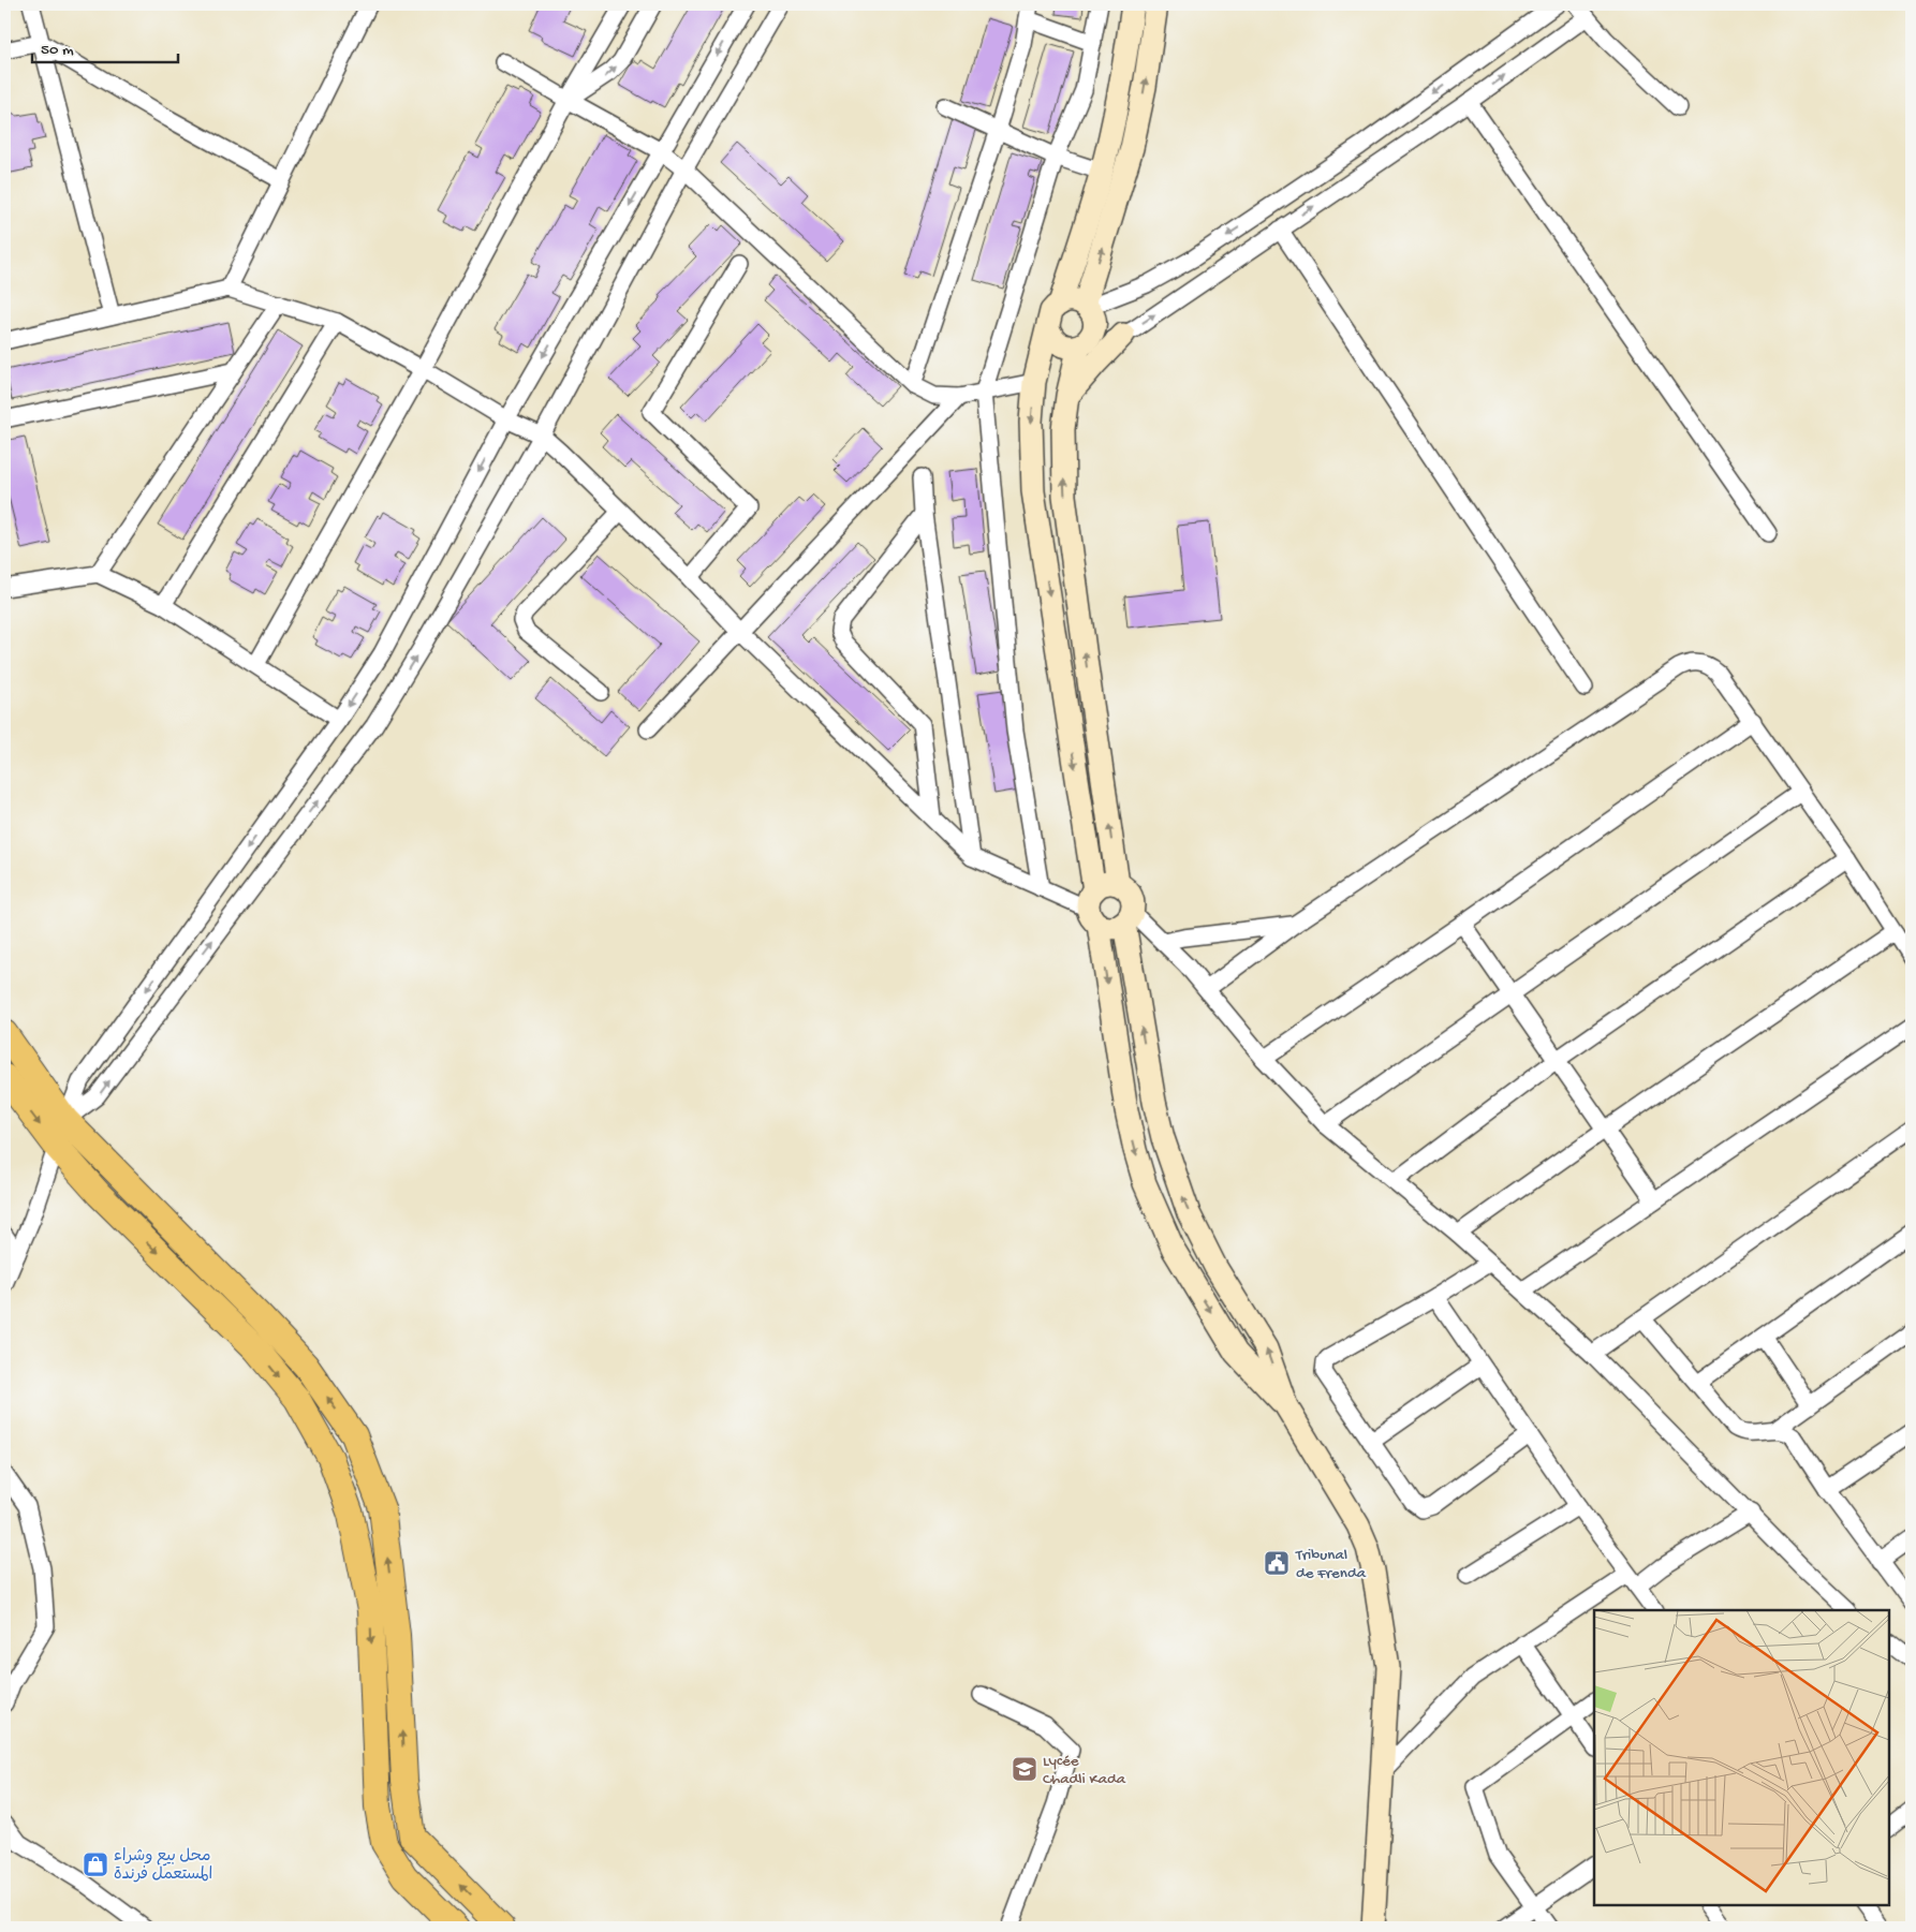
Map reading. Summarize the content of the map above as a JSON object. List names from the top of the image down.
{
  "places": {
    "public building": ["Tribunal de Frenda"],
    "school or university": ["Lycée Chadli Kada"],
    "shop": ["محل بيع وشراء المستعمل فرندة"]
  },
  "scale_bar": "50 m"
}
